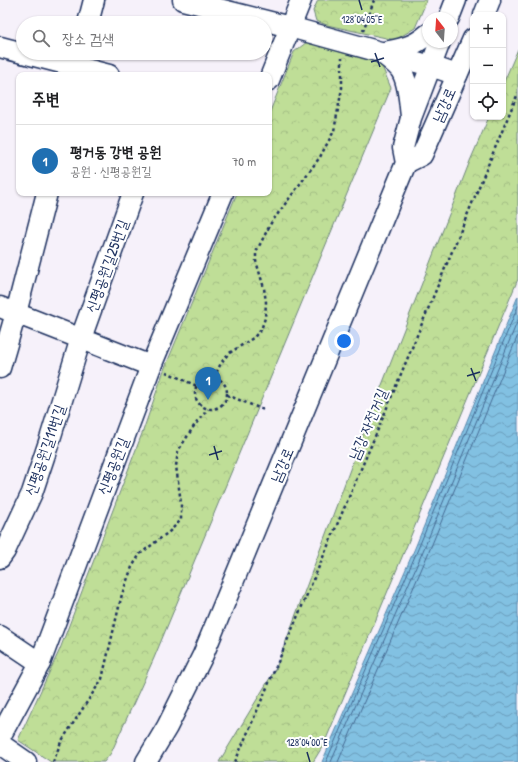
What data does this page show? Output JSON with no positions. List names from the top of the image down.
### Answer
{
  "streets": {
    "street": [
      "남강로",
      "신평공원길25번길",
      "신평공원길11번길",
      "신평공원길"
    ],
    "path": ["남강 자전거길"]
  },
  "crossings": [
    ["신평공원길25번길", "신평공원길11번길"]
  ],
  "north": "top",
  "page": {
    "map_buttons": ["+", "−"],
    "search": "장소 검색",
    "heading": "주변",
    "list": [
      {
        "mark": "1",
        "name": "평거동 강변 공원",
        "note": "공원 · 신평공원길",
        "value": "70 m"
      }
    ],
    "pins": "1"
  },
  "coordinates": ["128°04'05\"E", "128°04'00\"E"]
}
